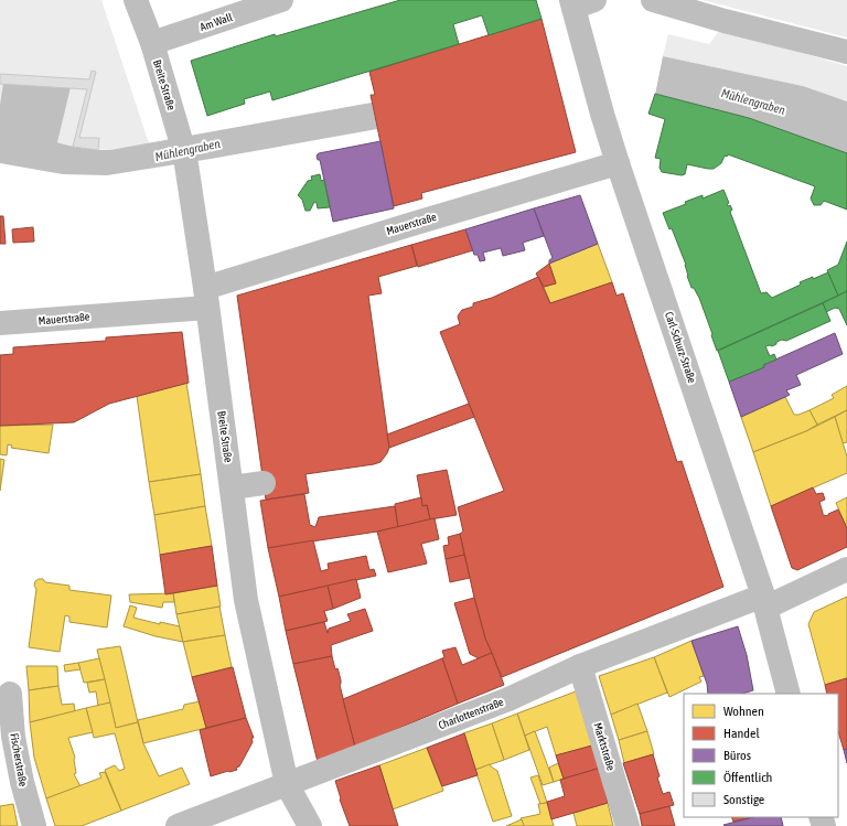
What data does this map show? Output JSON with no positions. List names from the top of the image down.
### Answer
{
  "streets": {
    "street": [
      "Am Wall",
      "Breite Straße",
      "Mauerstraße",
      "Carl-Schurz-Straße",
      "Charlottenstraße",
      "Marktstraße",
      "Fischerstraße"
    ]
  },
  "crossings": [
    ["Am Wall", "Breite Straße"],
    ["Breite Straße", "Mauerstraße"],
    ["Breite Straße", "Charlottenstraße"],
    ["Mauerstraße", "Carl-Schurz-Straße"],
    ["Carl-Schurz-Straße", "Charlottenstraße"],
    ["Charlottenstraße", "Marktstraße"]
  ],
  "water": ["Mühlengraben"],
  "legend": [
    "Wohnen",
    "Handel",
    "Büros",
    "Öffentlich",
    "Sonstige"
  ]
}
